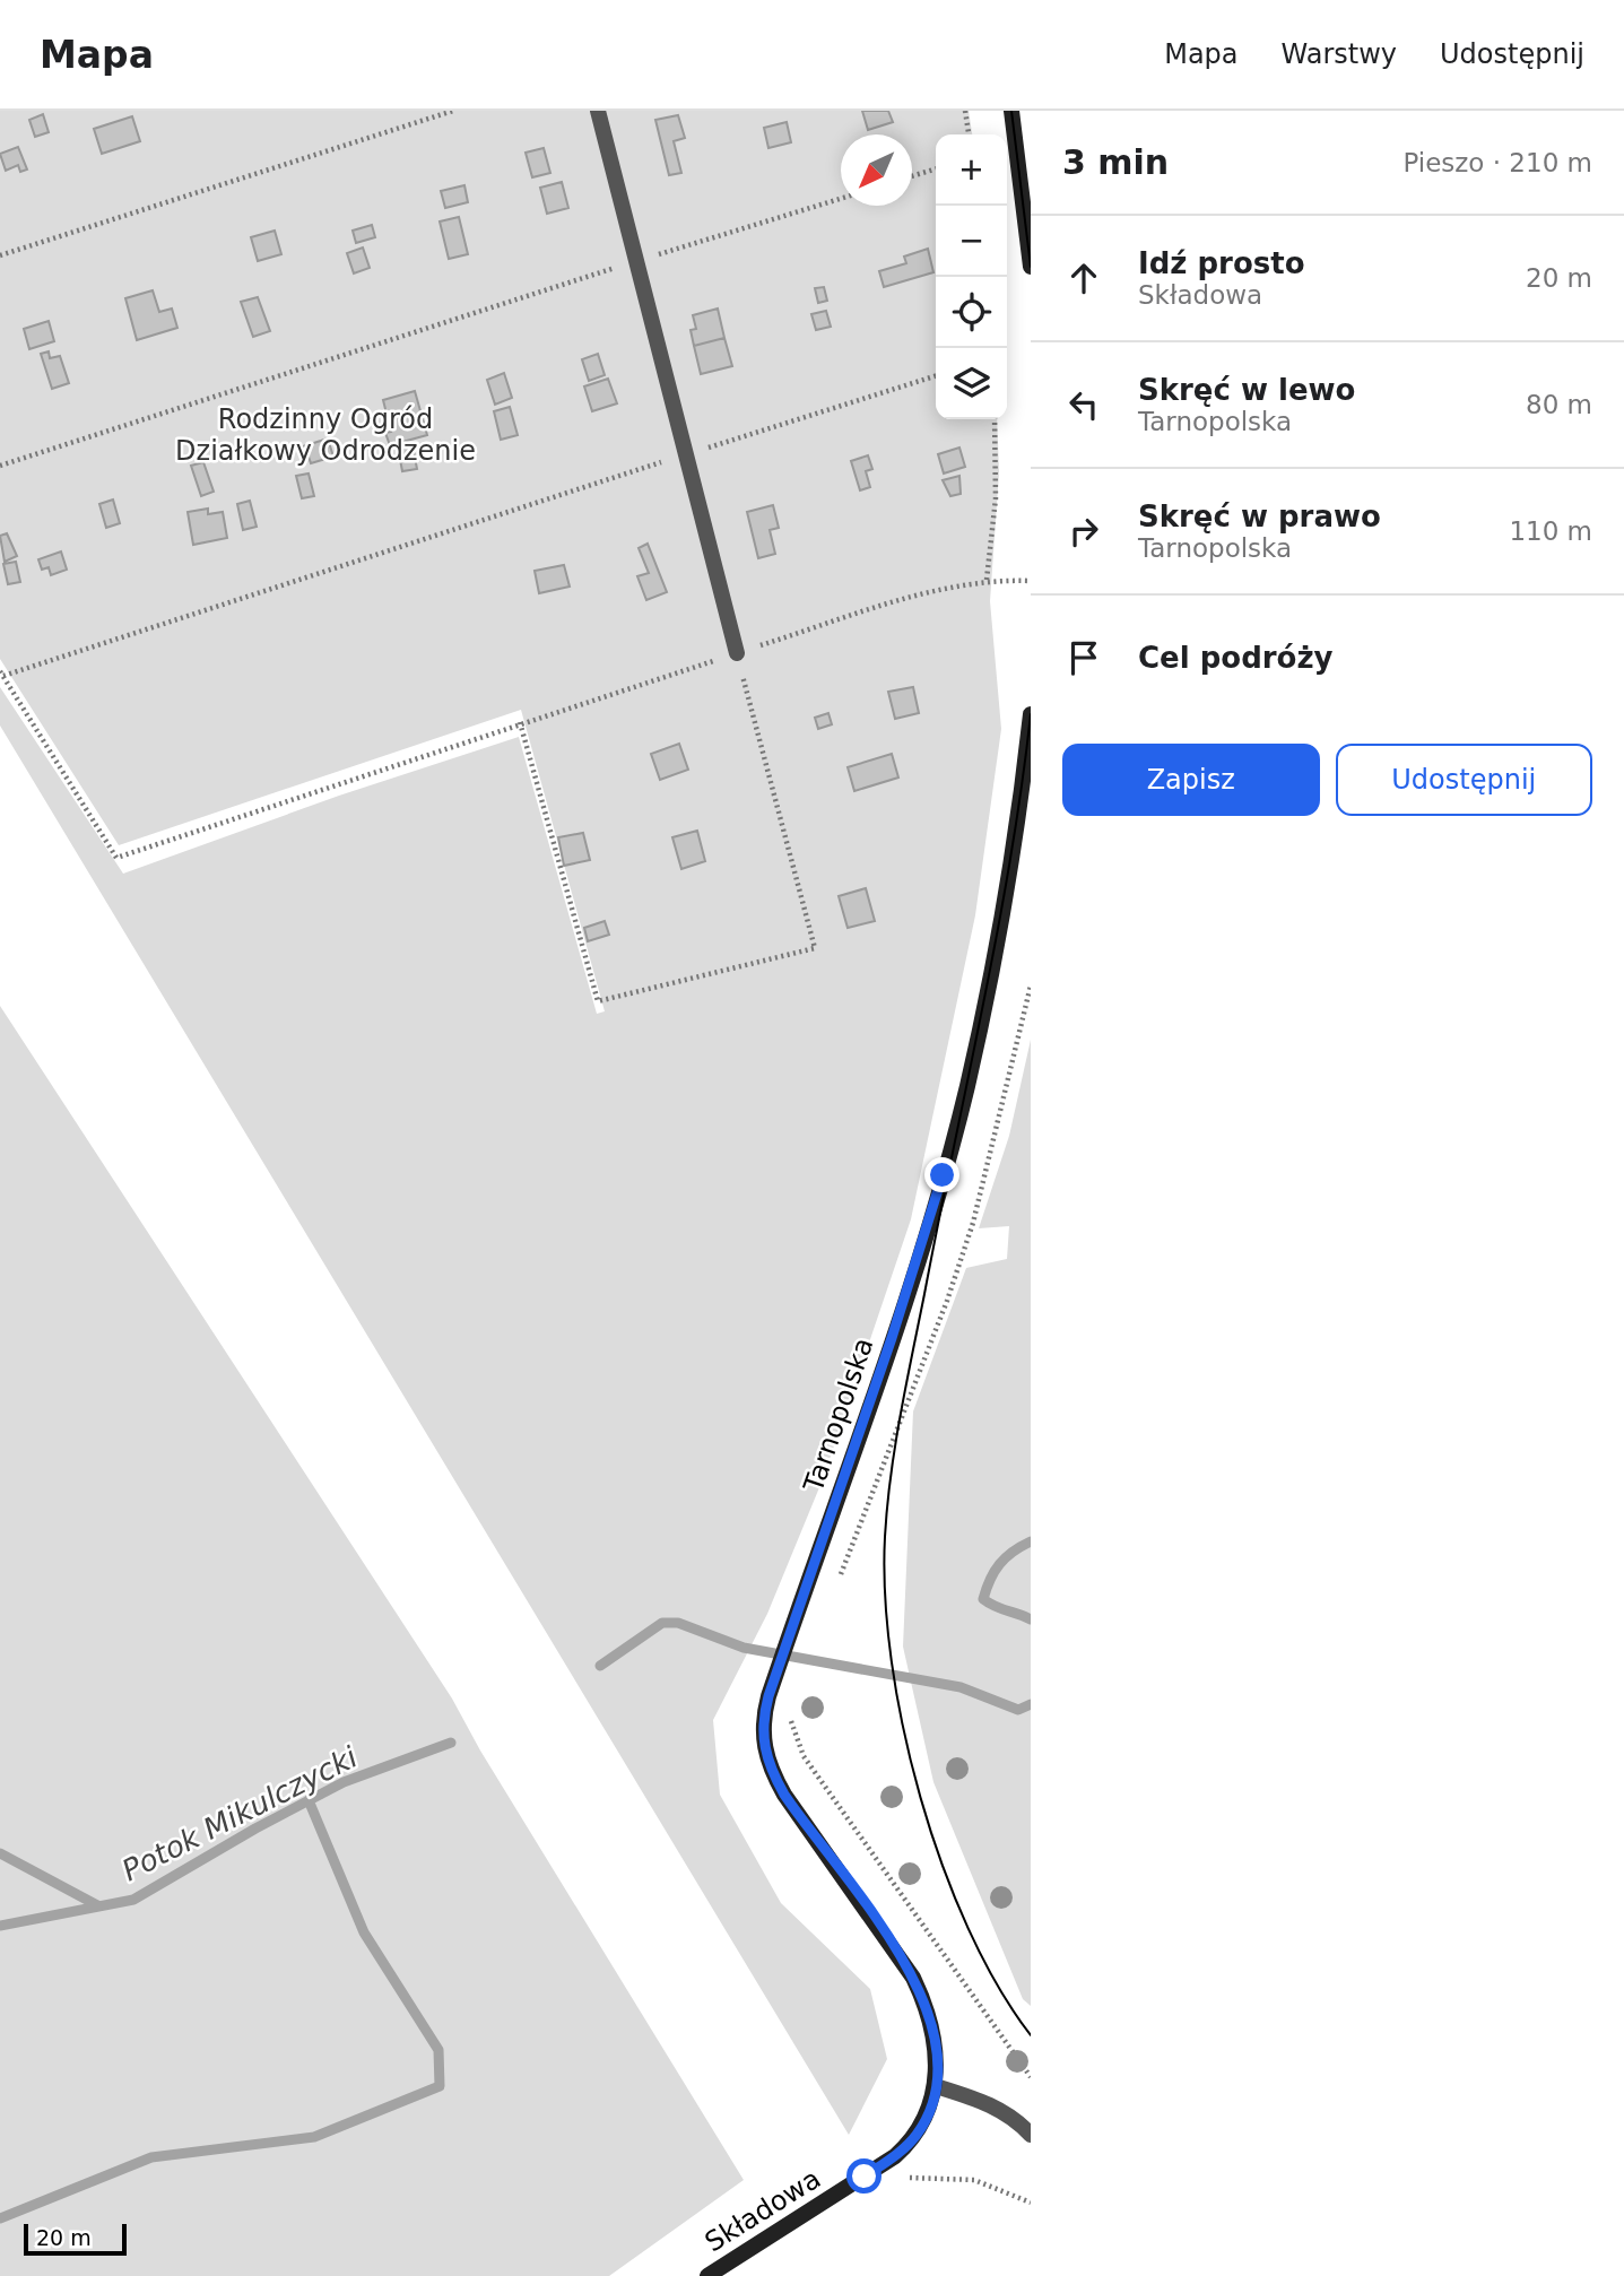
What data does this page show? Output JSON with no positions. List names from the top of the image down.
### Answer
{
  "streets": {
    "main road": ["Tarnopolska", "Składowa"]
  },
  "crossings": [
    ["Tarnopolska", "Składowa"]
  ],
  "water": ["Potok Mikulczycki"],
  "parks": ["Rodzinny Ogród Działkowy Odrodzenie"],
  "scale_bar": "20 m",
  "north": "bottom left",
  "page": {
    "header": "Mapa",
    "nav": ["Mapa", "Warstwy", "Udostępnij"],
    "heading": ["3 min", "Pieszo · 210 m"],
    "map_buttons": ["+", "−"],
    "list": [
      ["Idź prosto", "Składowa", "20 m"],
      ["Skręć w lewo", "Tarnopolska", "80 m"],
      ["Skręć w prawo", "Tarnopolska", "110 m"],
      "Cel podróży"
    ],
    "buttons": ["Zapisz", "Udostępnij"],
    "scale": "20 m"
  }
}
